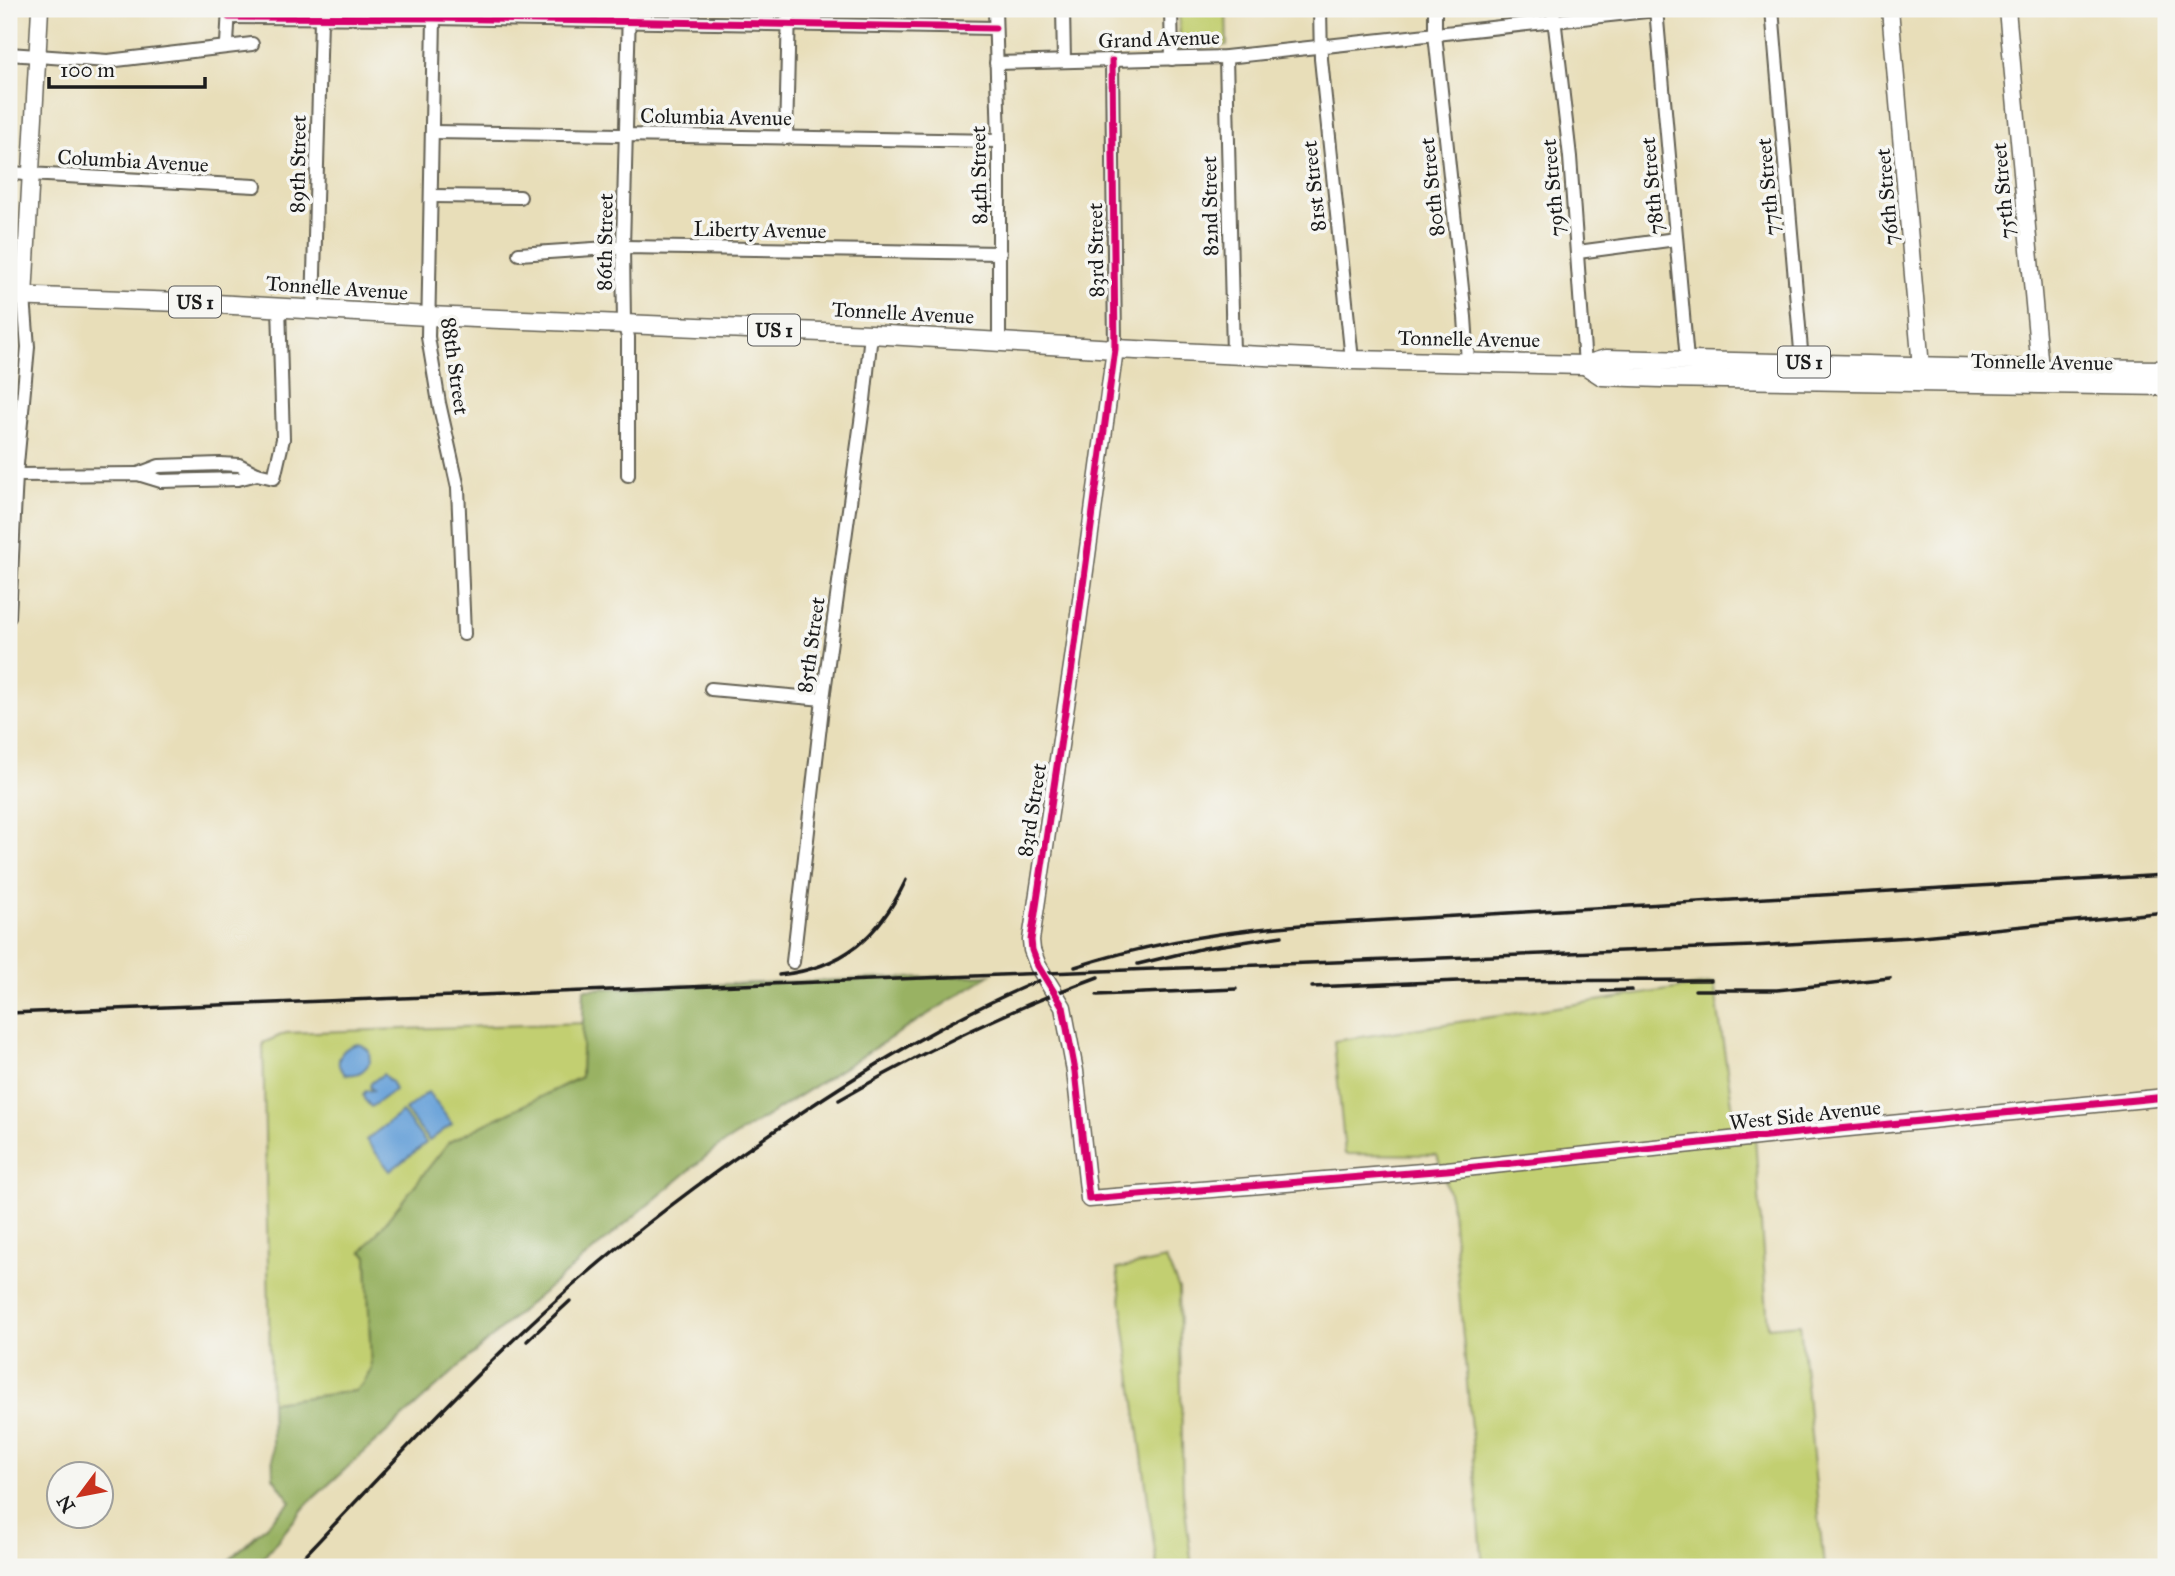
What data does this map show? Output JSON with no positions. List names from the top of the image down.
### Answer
{
  "streets": {
    "main road": ["Tonnelle Avenue", "US 1"],
    "street": [
      "Grand Avenue",
      "Columbia Avenue",
      "89th Street",
      "84th Street",
      "81st Street",
      "78th Street",
      "80th Street",
      "77th Street",
      "79th Street",
      "75th Street",
      "76th Street",
      "82nd Street",
      "Liberty Avenue",
      "86th Street",
      "83rd Street",
      "88th Street",
      "85th Street",
      "West Side Avenue"
    ]
  },
  "crossings": [
    ["Grand Avenue", "84th Street"],
    ["Grand Avenue", "81st Street"],
    ["Grand Avenue", "78th Street"],
    ["Grand Avenue", "80th Street"],
    ["Grand Avenue", "79th Street"],
    ["Grand Avenue", "82nd Street"],
    ["Grand Avenue", "83rd Street"],
    ["Columbia Avenue", "84th Street"],
    ["Columbia Avenue", "86th Street"],
    ["Columbia Avenue", "88th Street"],
    ["89th Street", "Tonnelle Avenue"],
    ["84th Street", "Liberty Avenue"],
    ["84th Street", "Tonnelle Avenue"],
    ["81st Street", "Tonnelle Avenue"],
    ["78th Street", "Tonnelle Avenue"],
    ["80th Street", "Tonnelle Avenue"],
    ["77th Street", "Tonnelle Avenue"],
    ["79th Street", "Tonnelle Avenue"],
    ["75th Street", "Tonnelle Avenue"],
    ["76th Street", "Tonnelle Avenue"],
    ["82nd Street", "Tonnelle Avenue"],
    ["Liberty Avenue", "86th Street"],
    ["86th Street", "Tonnelle Avenue"],
    ["83rd Street", "Tonnelle Avenue"],
    ["83rd Street", "West Side Avenue"],
    ["Tonnelle Avenue", "88th Street"],
    ["Tonnelle Avenue", "85th Street"]
  ],
  "scale_bar": "100 m",
  "north": "bottom left"
}
